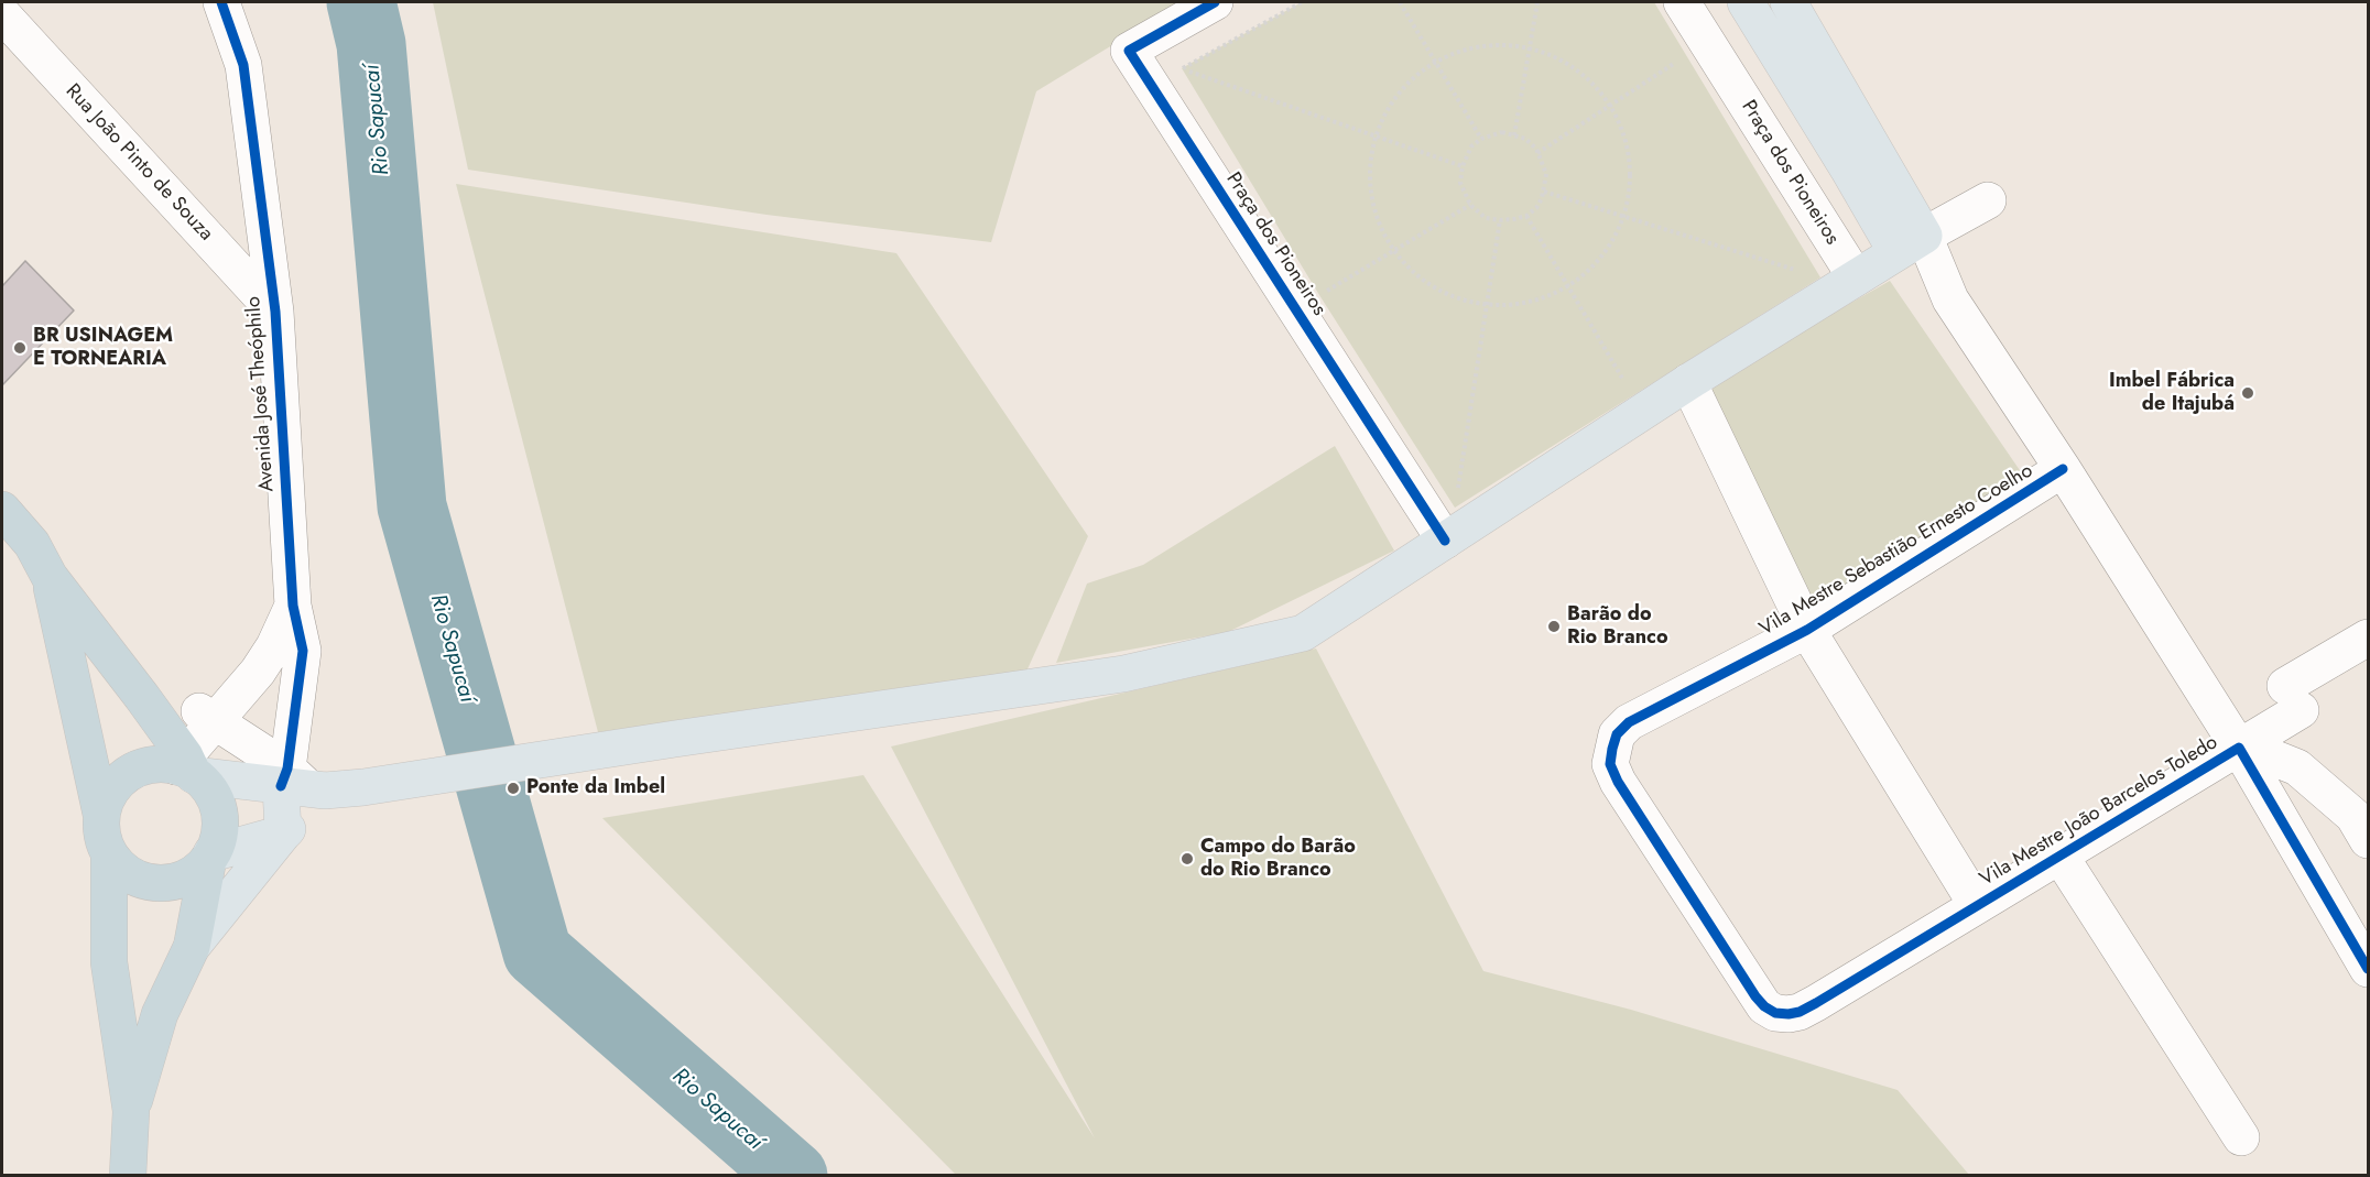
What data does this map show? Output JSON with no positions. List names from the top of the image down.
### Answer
{
  "streets": {
    "street": [
      "Rua João Pinto de Souza",
      "Praça dos Pioneiros",
      "Avenida José Theóphilo",
      "Vila Mestre Sebastião Ernesto Coelho",
      "Vila Mestre João Barcelos Toledo"
    ]
  },
  "crossings": [
    ["Rua João Pinto de Souza", "Avenida José Theóphilo"],
    ["Vila Mestre Sebastião Ernesto Coelho", "Vila Mestre João Barcelos Toledo"]
  ],
  "water": ["Rio Sapucaí"],
  "places": [
    "BR USINAGEM E TORNEARIA",
    "Imbel Fábrica de Itajubá",
    "Barão do Rio Branco",
    "Ponte da Imbel",
    "Campo do Barão do Rio Branco"
  ]
}
